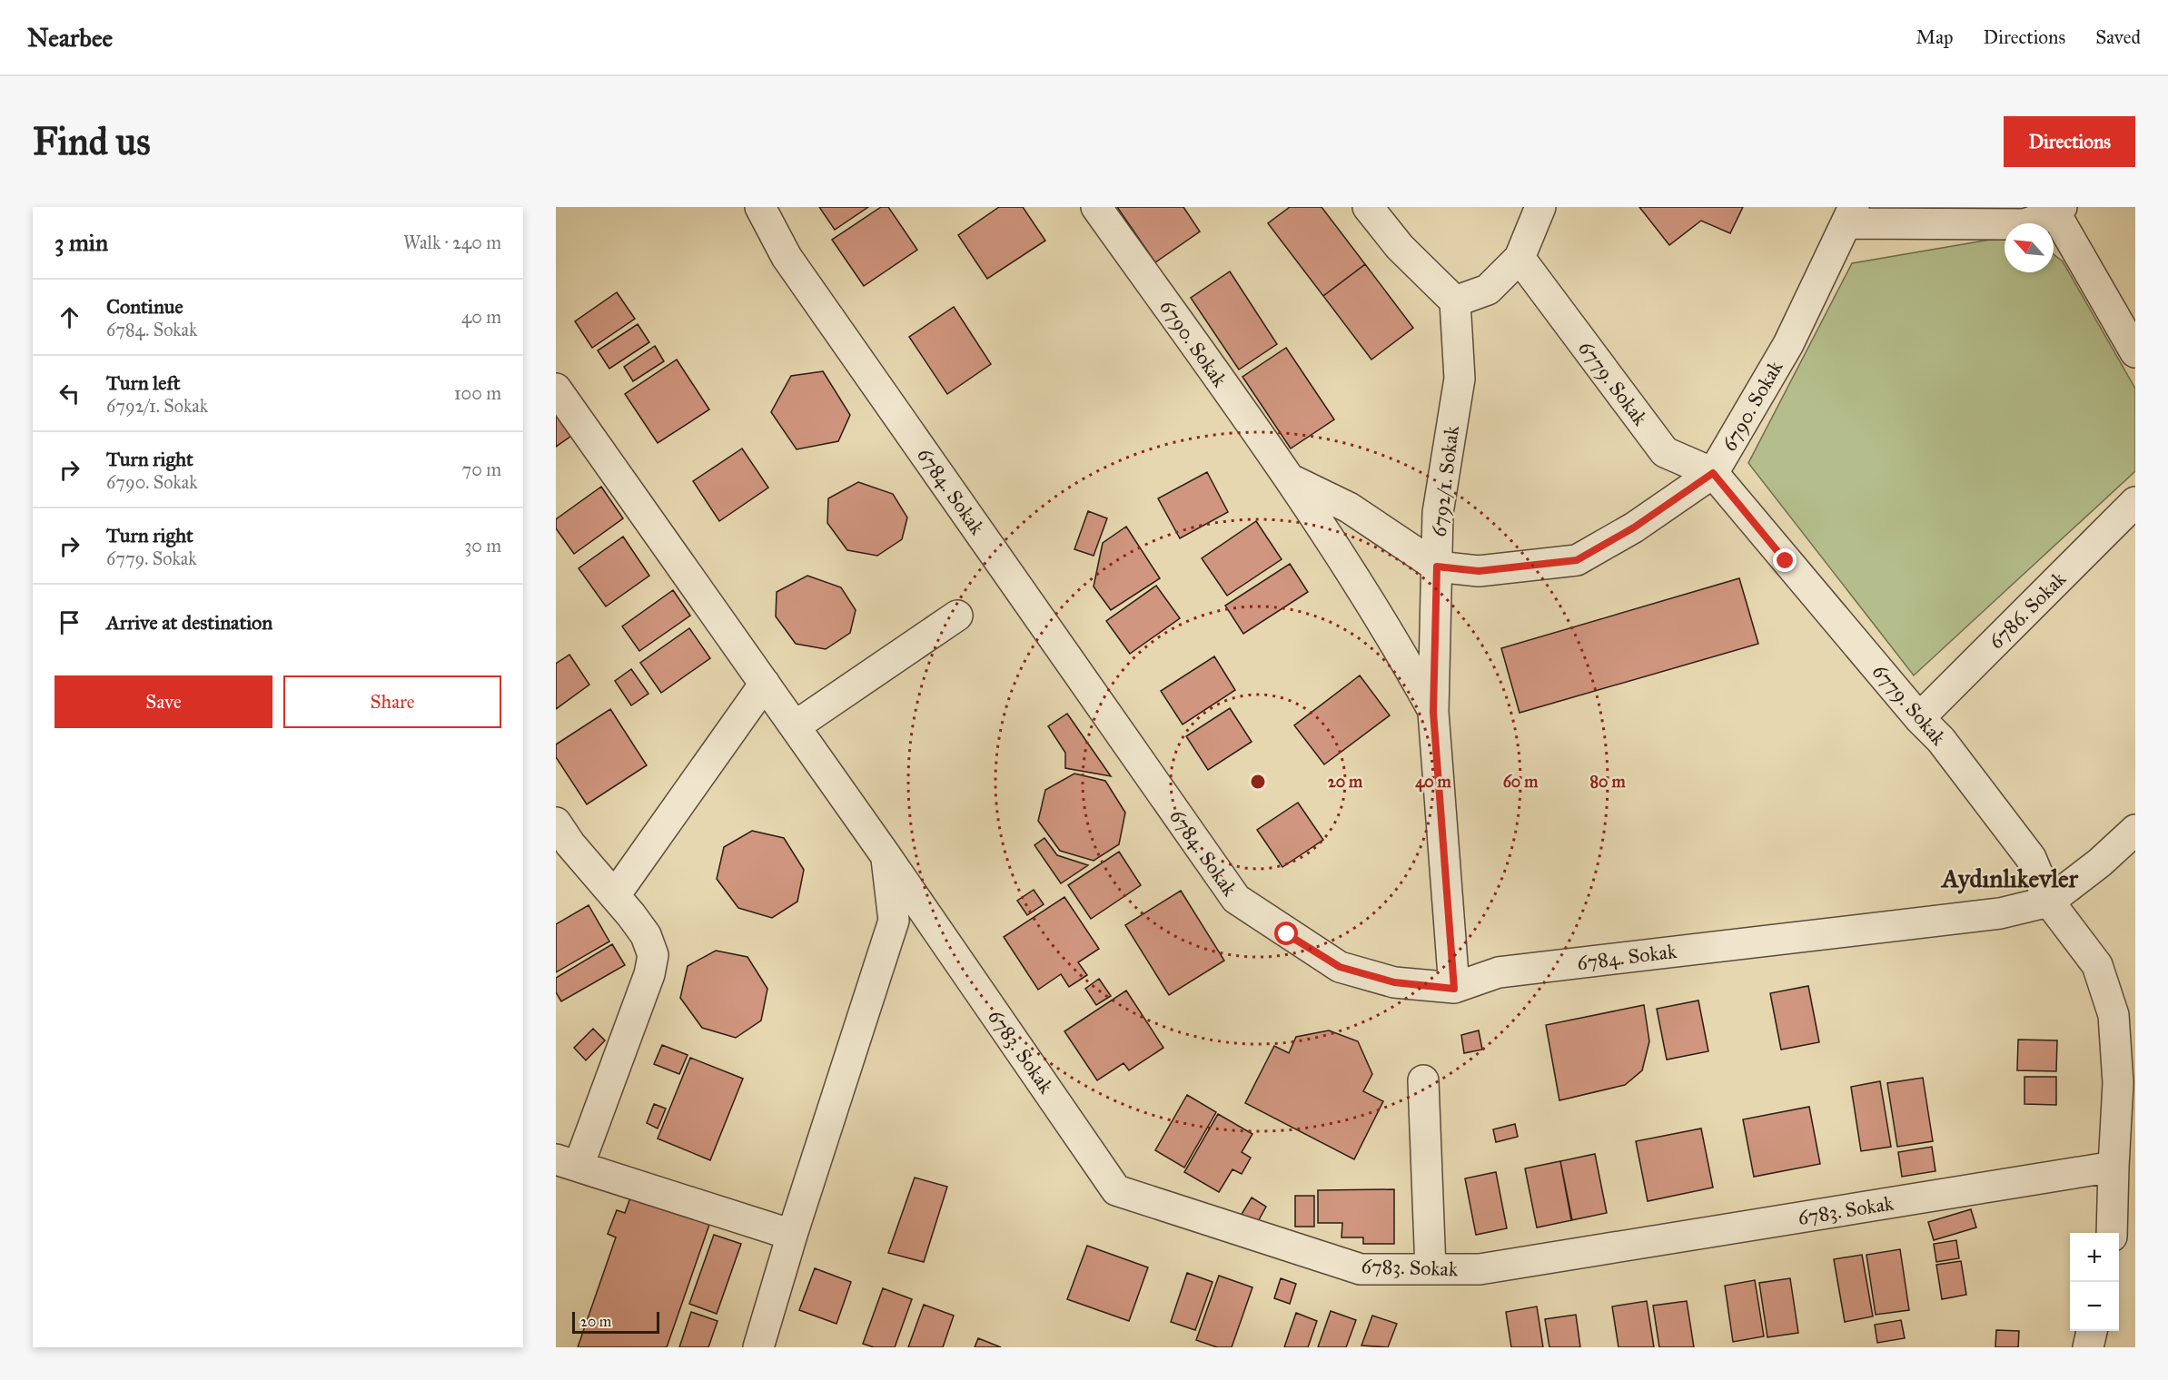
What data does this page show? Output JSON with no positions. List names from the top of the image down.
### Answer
{
  "streets": {
    "street": [
      "6790. Sokak",
      "6779. Sokak",
      "6792/1. Sokak",
      "6784. Sokak",
      "6786. Sokak",
      "6783. Sokak"
    ]
  },
  "crossings": [
    ["6790. Sokak", "6779. Sokak"],
    ["6790. Sokak", "6792/1. Sokak"],
    ["6779. Sokak", "6784. Sokak"],
    ["6779. Sokak", "6786. Sokak"],
    ["6779. Sokak", "6783. Sokak"],
    ["6792/1. Sokak", "6784. Sokak"]
  ],
  "districts": ["Aydınlıkevler"],
  "scale_bar": "20 m",
  "north": "top left",
  "page": {
    "header": "Nearbee",
    "nav": ["Map", "Directions", "Saved"],
    "buttons": [
      "Directions",
      ["Save", "Share"]
    ],
    "title": "Find us",
    "heading": ["3 min", "Walk · 240 m"],
    "list": [
      ["Continue", "6784. Sokak", "40 m"],
      ["Turn left", "6792/1. Sokak", "100 m"],
      ["Turn right", "6790. Sokak", "70 m"],
      ["Turn right", "6779. Sokak", "30 m"],
      "Arrive at destination"
    ],
    "map_buttons": ["+", "−"],
    "scale": "20 m"
  },
  "rings": [
    "20 m",
    "40 m",
    "60 m",
    "80 m"
  ]
}
